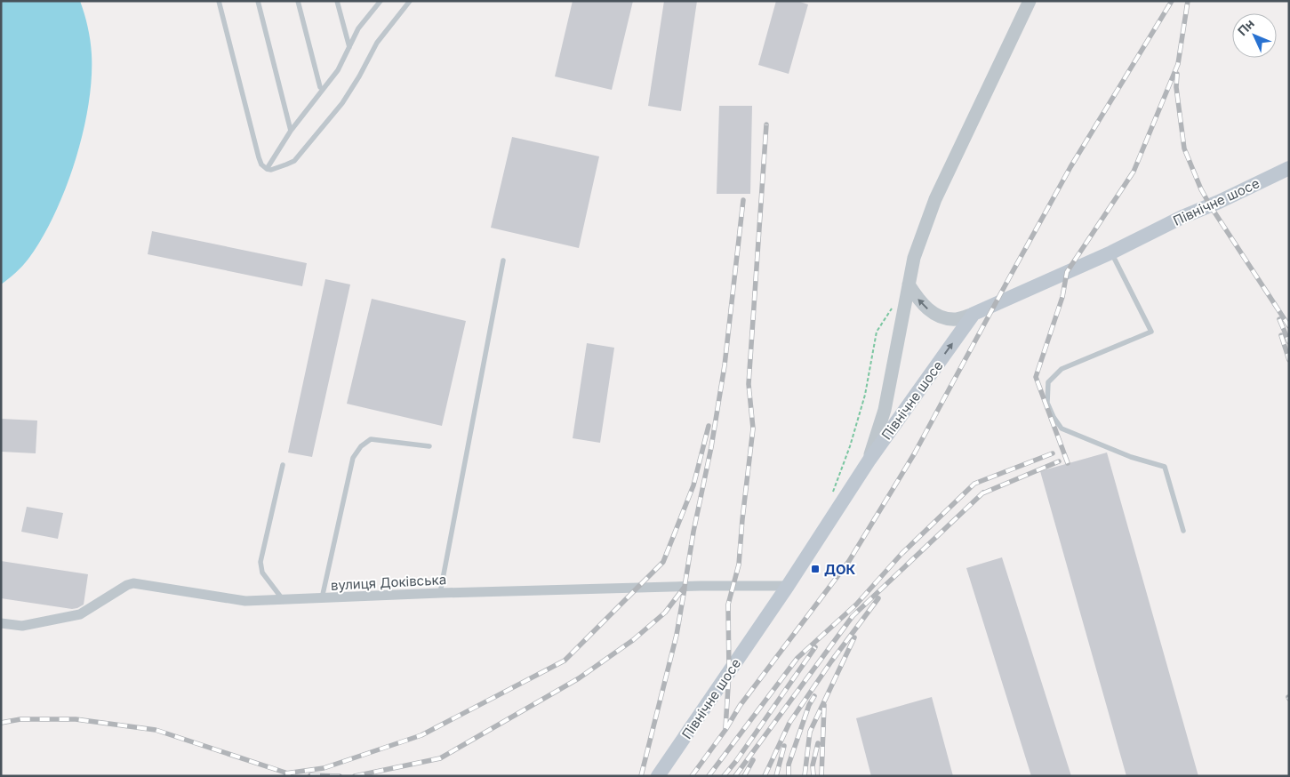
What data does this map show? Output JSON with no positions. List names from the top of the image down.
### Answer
{
  "streets": {
    "main road": ["Північне шосе"],
    "street": ["вулиця Доківська"]
  },
  "crossings": [
    ["Північне шосе", "вулиця Доківська"]
  ],
  "places": {
    "transit": ["ДОК"]
  },
  "north": "top left"
}
